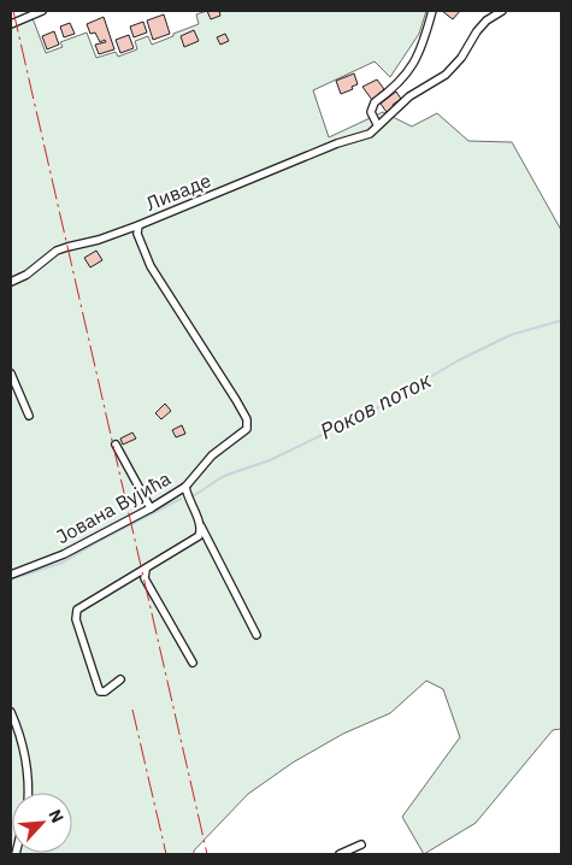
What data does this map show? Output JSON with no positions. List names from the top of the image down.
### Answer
{
  "streets": {
    "street": ["Ливаде", "Јована Вујића"]
  },
  "crossings": [
    ["Ливаде", "Јована Вујића"]
  ],
  "water": ["Роков поток"],
  "north": "top right"
}
